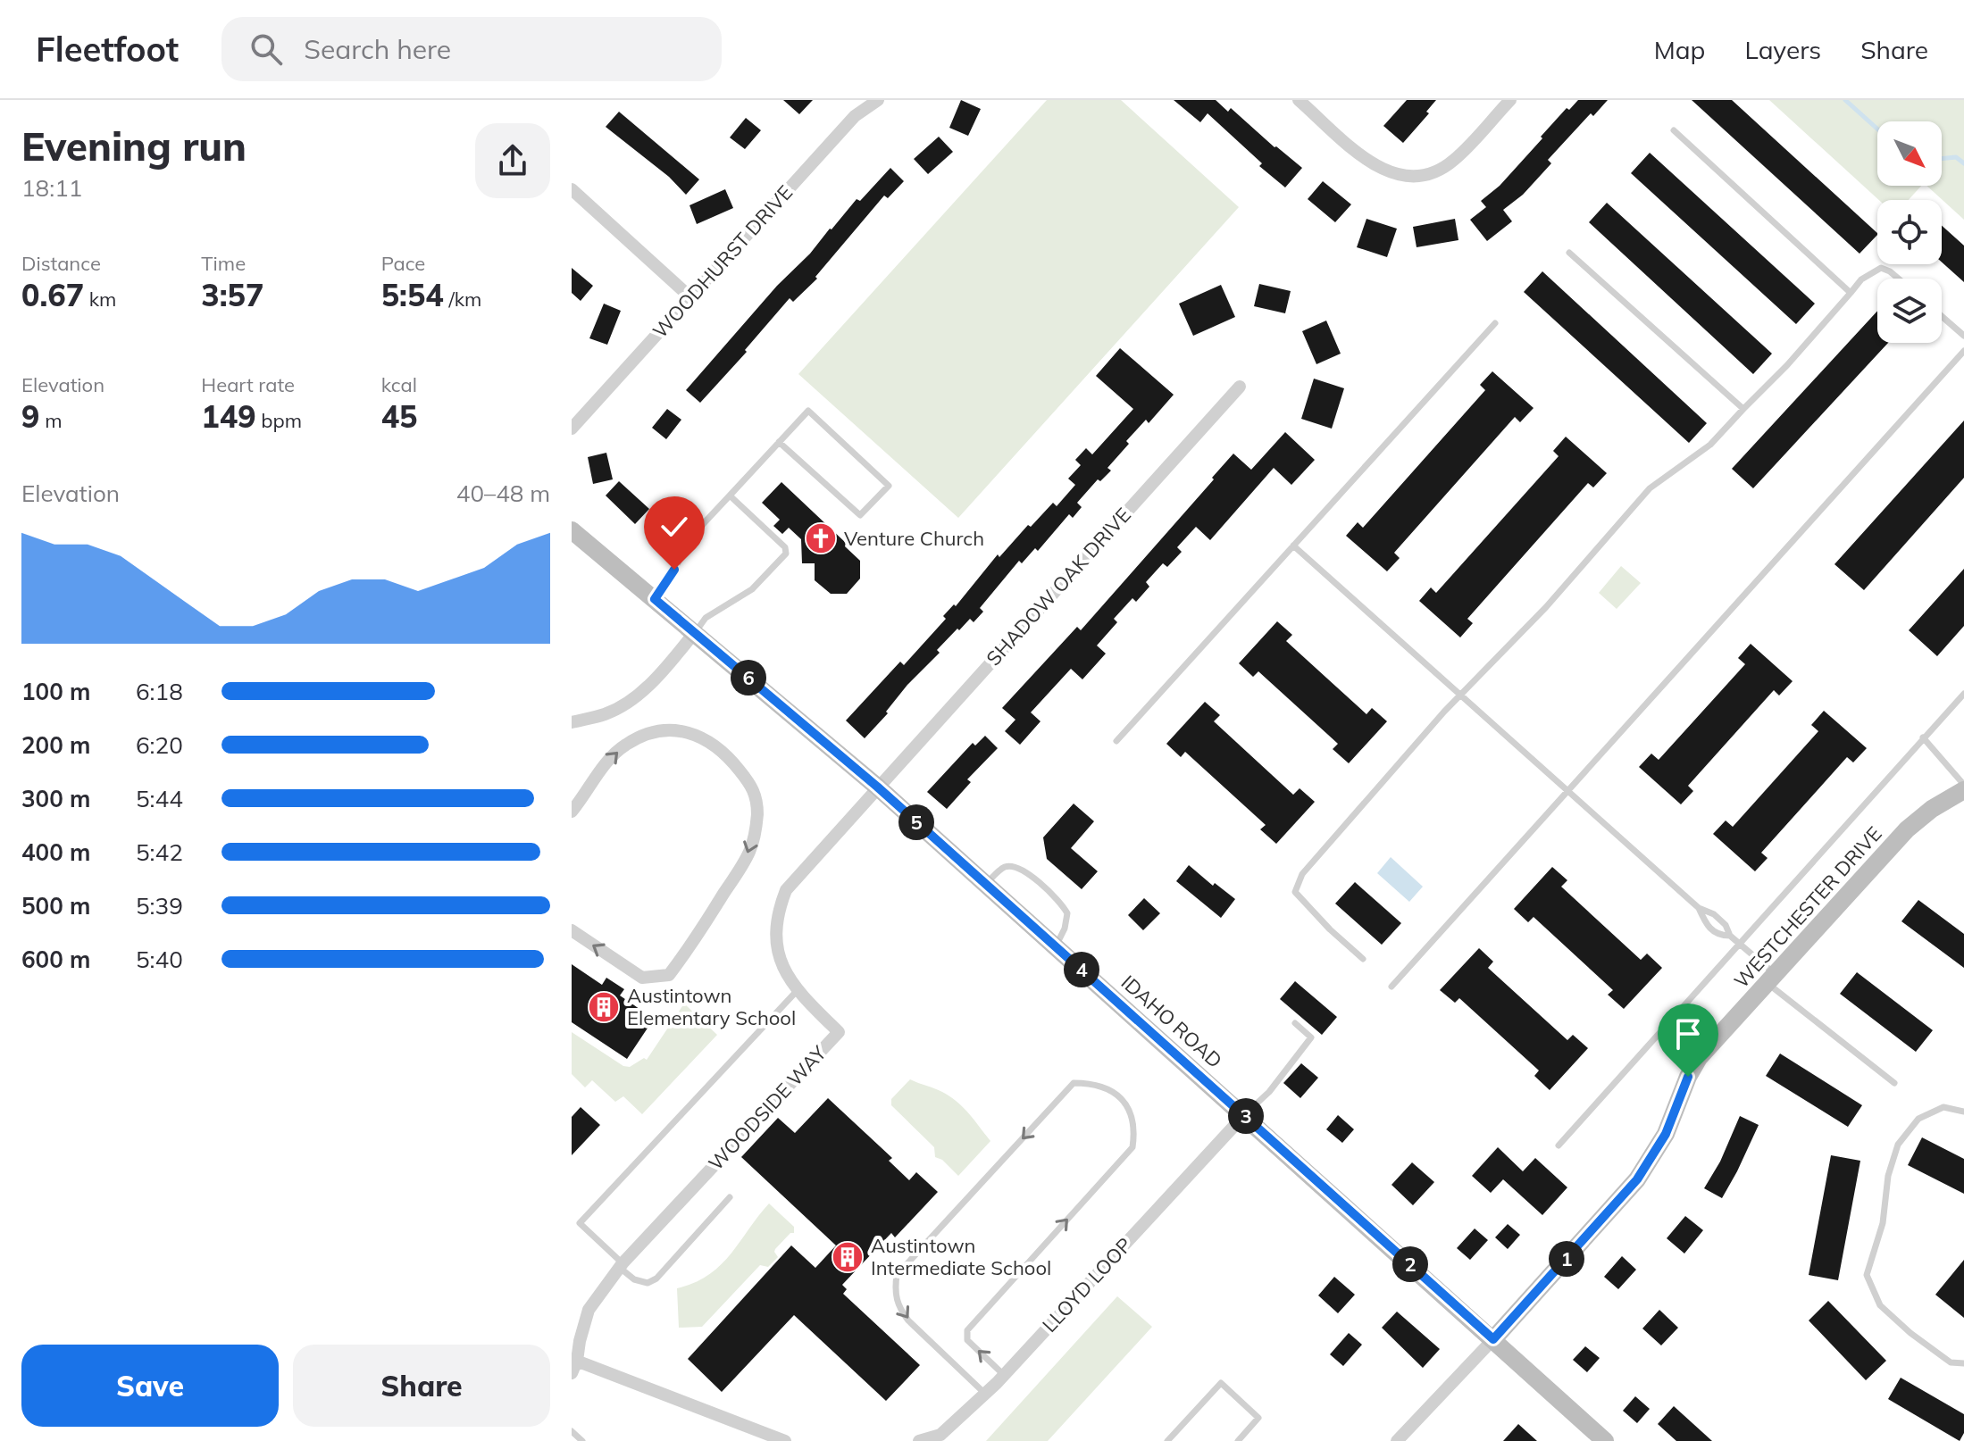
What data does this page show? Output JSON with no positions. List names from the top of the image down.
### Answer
{
  "streets": {
    "street": [
      "WOODHURST DRIVE",
      "SHADOW OAK DRIVE",
      "WESTCHESTER DRIVE",
      "IDAHO ROAD",
      "WOODSIDE WAY",
      "LLOYD LOOP"
    ]
  },
  "crossings": [
    ["SHADOW OAK DRIVE", "IDAHO ROAD"],
    ["SHADOW OAK DRIVE", "WOODSIDE WAY"],
    ["WESTCHESTER DRIVE", "IDAHO ROAD"],
    ["IDAHO ROAD", "WOODSIDE WAY"],
    ["IDAHO ROAD", "LLOYD LOOP"]
  ],
  "places": {
    "church": ["Venture Church"],
    "building": ["Austintown Elementary School", "Austintown Intermediate School"]
  },
  "north": "bottom right",
  "page": {
    "header": "Fleetfoot",
    "search": "Search here",
    "nav": ["Map", "Layers", "Share"],
    "heading": ["Evening run", "18:11"],
    "stats": [
      ["Distance", "0.67 km"],
      ["Time", "3:57"],
      ["Pace", "5:54 /km"],
      ["Elevation", "9 m"],
      ["Heart rate", "149 bpm"],
      ["kcal", "45"]
    ],
    "chart": ["Elevation", "40–48 m"],
    "pins": [
      "6",
      "5",
      "4",
      "3",
      "1",
      "2"
    ],
    "list": [
      {
        "name": "100 m",
        "note": "6:18"
      },
      {
        "name": "200 m",
        "note": "6:20"
      },
      {
        "name": "300 m",
        "note": "5:44"
      },
      {
        "name": "400 m",
        "note": "5:42"
      },
      {
        "name": "500 m",
        "note": "5:39"
      },
      {
        "name": "600 m",
        "note": "5:40"
      }
    ],
    "buttons": ["Save", "Share"]
  }
}
